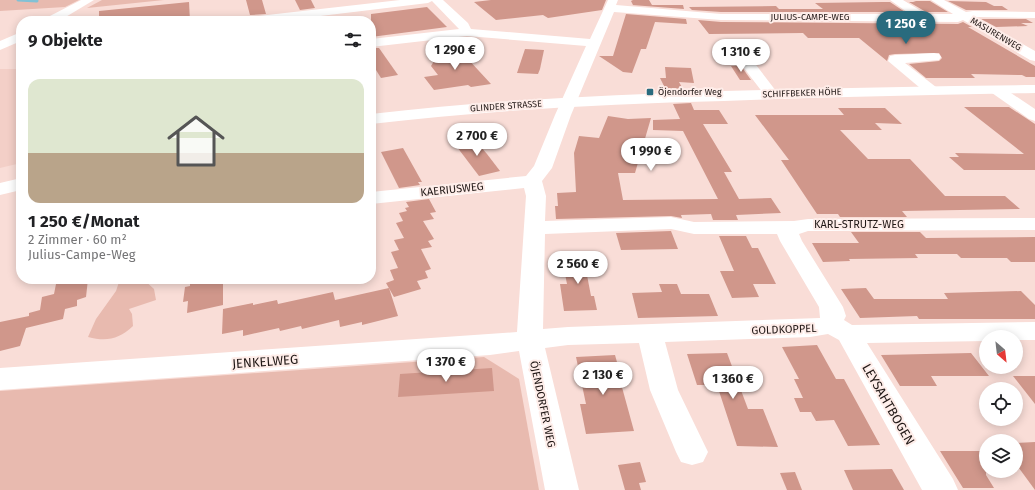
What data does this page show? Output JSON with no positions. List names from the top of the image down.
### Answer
{
  "streets": {
    "street": [
      "JULIUS-CAMPE-WEG",
      "MASURENWEG",
      "SCHIFFBEKER HÖHE",
      "GLINDER STRASSE",
      "KAERIUSWEG",
      "KARL-STRUTZ-WEG",
      "GOLDKOPPEL",
      "JENKELWEG",
      "ÖJENDORFER WEG",
      "LEYSAHTBOGEN"
    ]
  },
  "crossings": [
    ["JULIUS-CAMPE-WEG", "MASURENWEG"],
    ["SCHIFFBEKER HÖHE", "GLINDER STRASSE"],
    ["KAERIUSWEG", "ÖJENDORFER WEG"],
    ["KARL-STRUTZ-WEG", "ÖJENDORFER WEG"],
    ["GOLDKOPPEL", "JENKELWEG"],
    ["GOLDKOPPEL", "ÖJENDORFER WEG"],
    ["GOLDKOPPEL", "LEYSAHTBOGEN"],
    ["JENKELWEG", "ÖJENDORFER WEG"]
  ],
  "places": {
    "transit": ["Öjendorfer Weg"]
  },
  "north": "bottom right",
  "page": {
    "price": [
      "1 250 €",
      "1 290 €",
      "1 310 €",
      "2 700 €",
      "1 990 €",
      "2 560 €",
      "1 370 €",
      "2 130 €",
      "1 360 €"
    ],
    "heading": "9 Objekte",
    "list": [
      {
        "name": "1 250 €/Monat",
        "note": "2 Zimmer · 60 m² · Julius-Campe-Weg"
      }
    ]
  }
}
